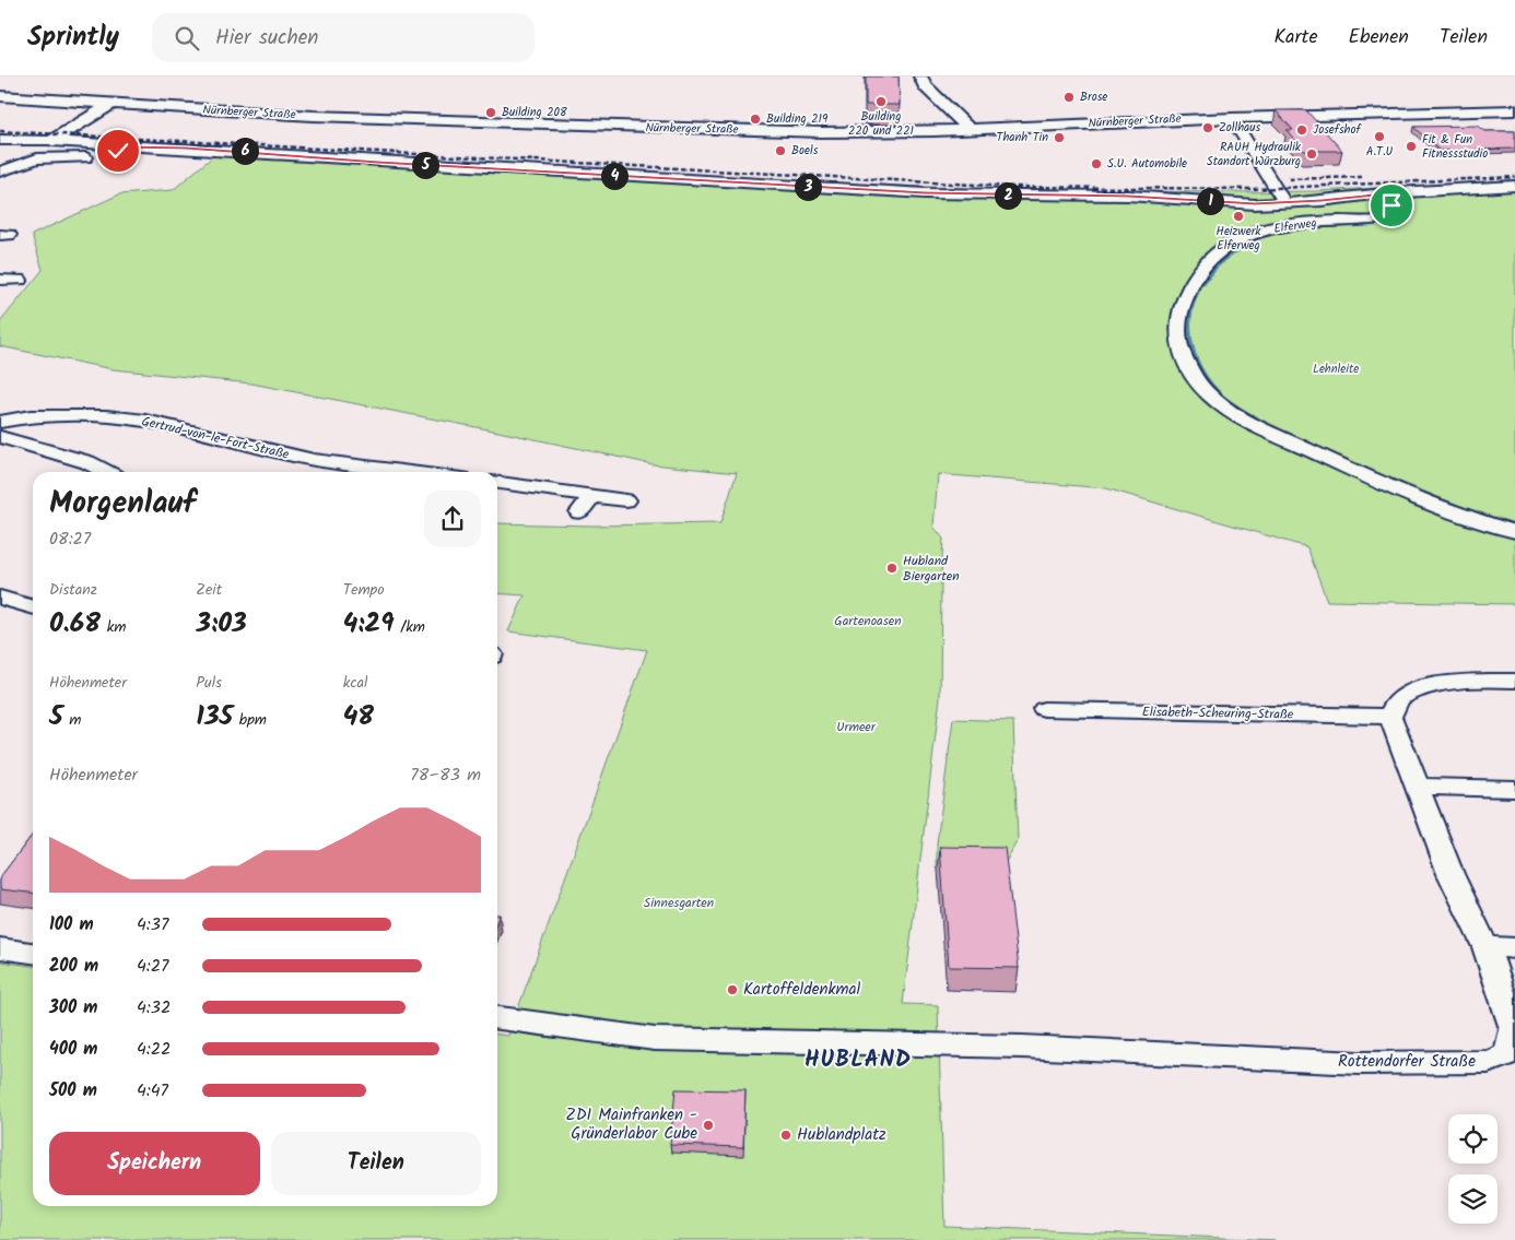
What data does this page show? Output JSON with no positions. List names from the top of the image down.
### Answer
{
  "streets": {
    "street": [
      "Nürnberger Straße",
      "Elferweg",
      "Gertrud-von-le-Fort-Straße",
      "Elisabeth-Scheuring-Straße",
      "Rottendorfer Straße"
    ]
  },
  "crossings": [
    ["Nürnberger Straße", "Elferweg"],
    ["Elisabeth-Scheuring-Straße", "Rottendorfer Straße"]
  ],
  "districts": ["HUBLAND"],
  "parks": [
    "Lehnleite",
    "Gartenoasen",
    "Urmeer",
    "Sinnesgarten"
  ],
  "places": [
    "Brose",
    "Building 220 und 221",
    "Building 208",
    "Building 219",
    "Zollhaus",
    "Josefshof",
    "A.T.U",
    "Thanh Tin",
    "Fit & Fun Fitnessstudio",
    "Boels",
    "RAUH Hydraulik Standort Würzburg",
    "S.U. Automobile",
    "Heizwerk Elferweg",
    "Hubland Biergarten",
    "Kartoffeldenkmal",
    "ZDI Mainfranken - Gründerlabor Cube",
    "Hublandplatz"
  ],
  "page": {
    "header": "Sprintly",
    "search": "Hier suchen",
    "nav": ["Karte", "Ebenen", "Teilen"],
    "pins": [
      "6",
      "5",
      "4",
      "3",
      "2",
      "1"
    ],
    "heading": ["Morgenlauf", "08:27"],
    "stats": [
      ["Distanz", "0.68 km"],
      ["Zeit", "3:03"],
      ["Tempo", "4:29 /km"],
      ["Höhenmeter", "5 m"],
      ["Puls", "135 bpm"],
      ["kcal", "48"]
    ],
    "chart": ["Höhenmeter", "78–83 m"],
    "list": [
      {
        "name": "100 m",
        "note": "4:37"
      },
      {
        "name": "200 m",
        "note": "4:27"
      },
      {
        "name": "300 m",
        "note": "4:32"
      },
      {
        "name": "400 m",
        "note": "4:22"
      },
      {
        "name": "500 m",
        "note": "4:47"
      }
    ],
    "buttons": ["Speichern", "Teilen"]
  }
}
